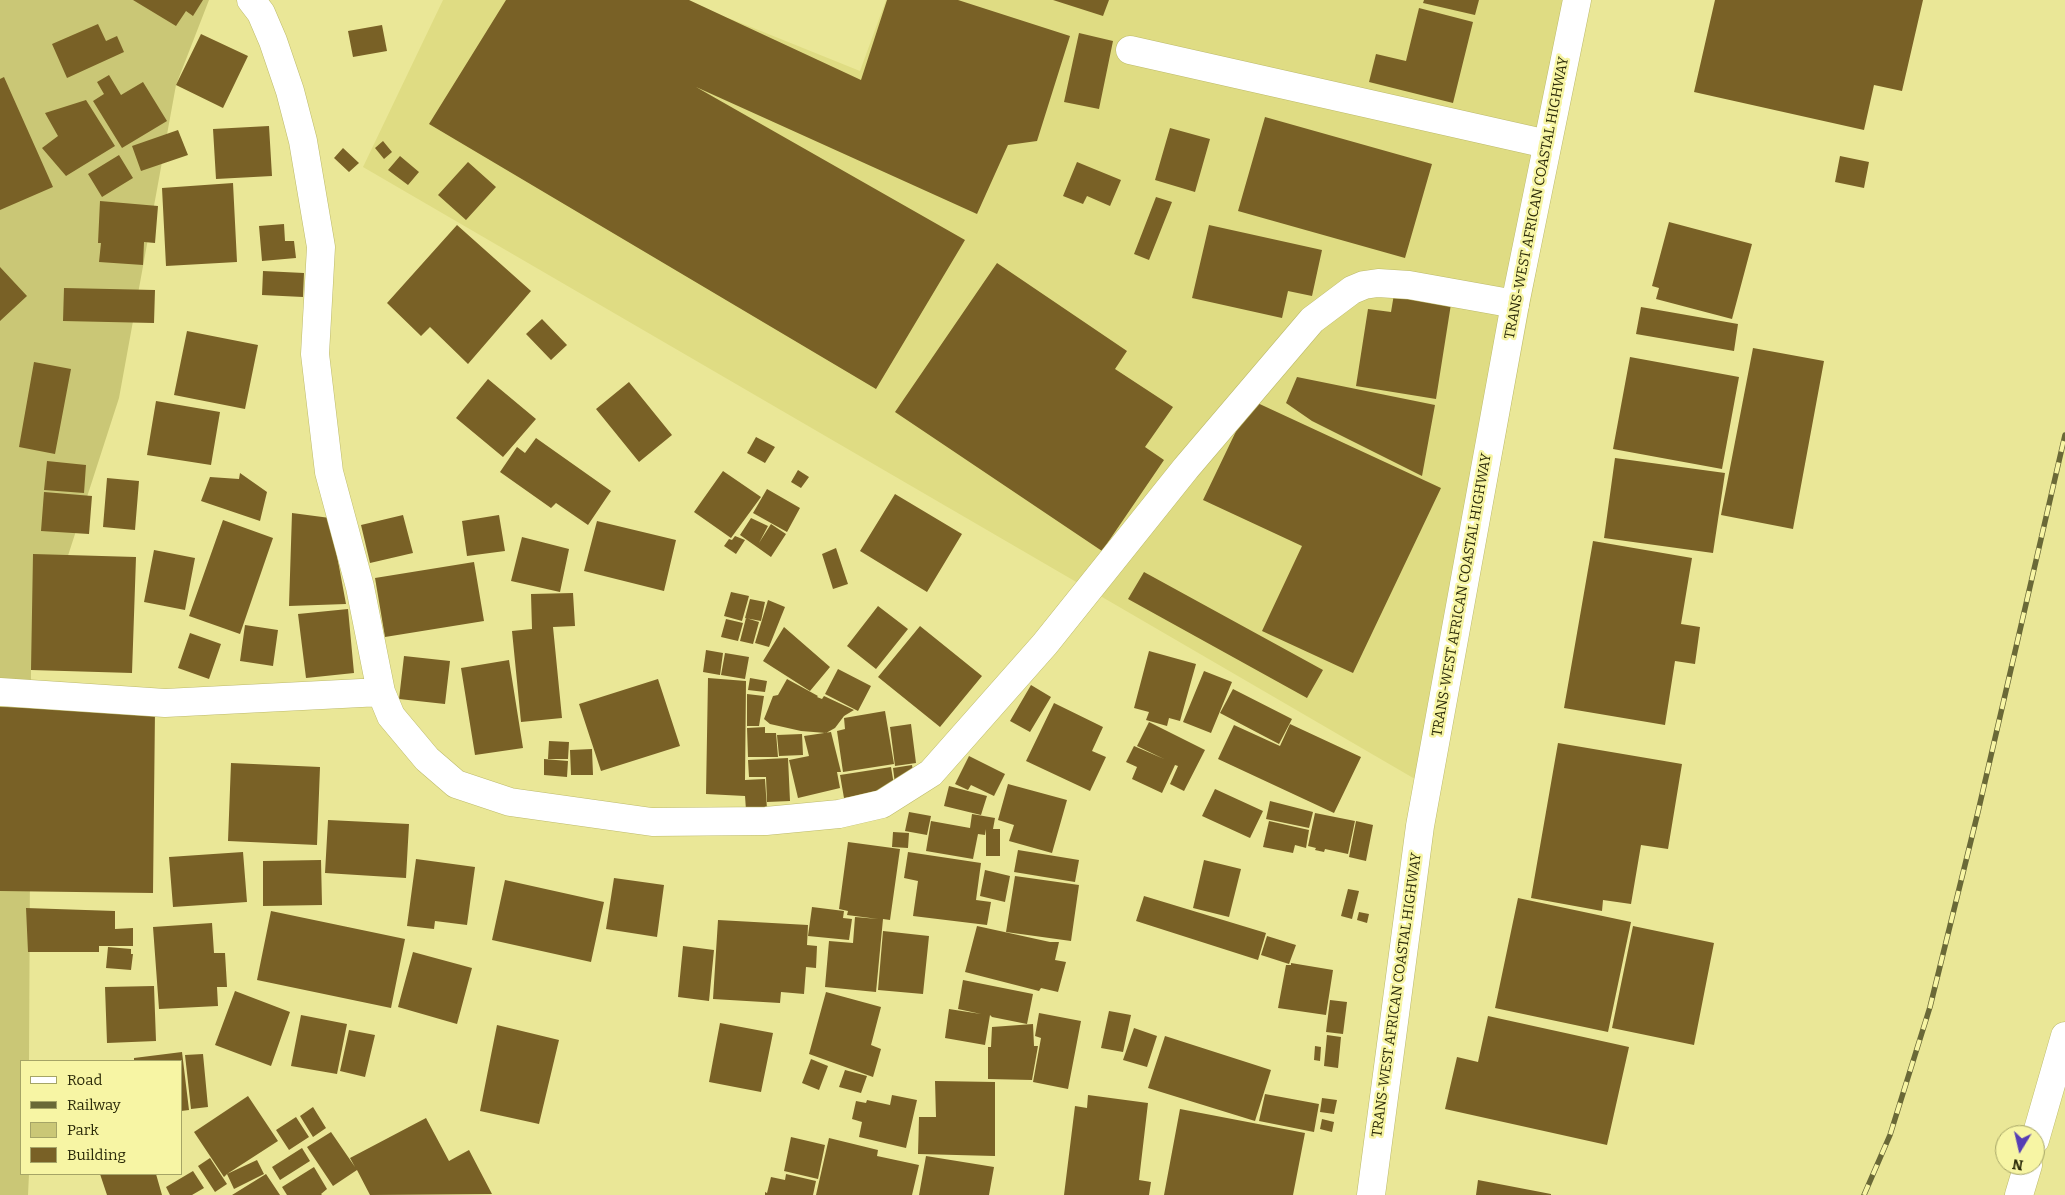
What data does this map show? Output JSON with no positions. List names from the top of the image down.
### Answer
{
  "streets": {
    "main road": ["TRANS-WEST AFRICAN COASTAL HIGHWAY"]
  },
  "legend": [
    "Road",
    "Railway",
    "Park",
    "Building"
  ],
  "north": "bottom"
}
